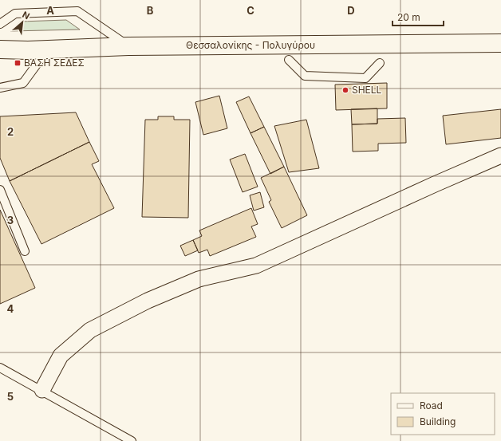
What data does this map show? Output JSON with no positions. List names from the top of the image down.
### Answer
{
  "streets": {
    "main road": ["Θεσσαλονίκης - Πολυγύρου"]
  },
  "places": {
    "transit": ["ΒΑΣΗ ΣΕΔΕΣ"],
    "other": ["SHELL"]
  },
  "legend": ["Road", "Building"],
  "scale_bar": "20 m",
  "north": "top right",
  "grid": {
    "columns": [
      "A",
      "B",
      "C",
      "D"
    ],
    "rows": [
      "2",
      "3",
      "4",
      "5"
    ]
  }
}
